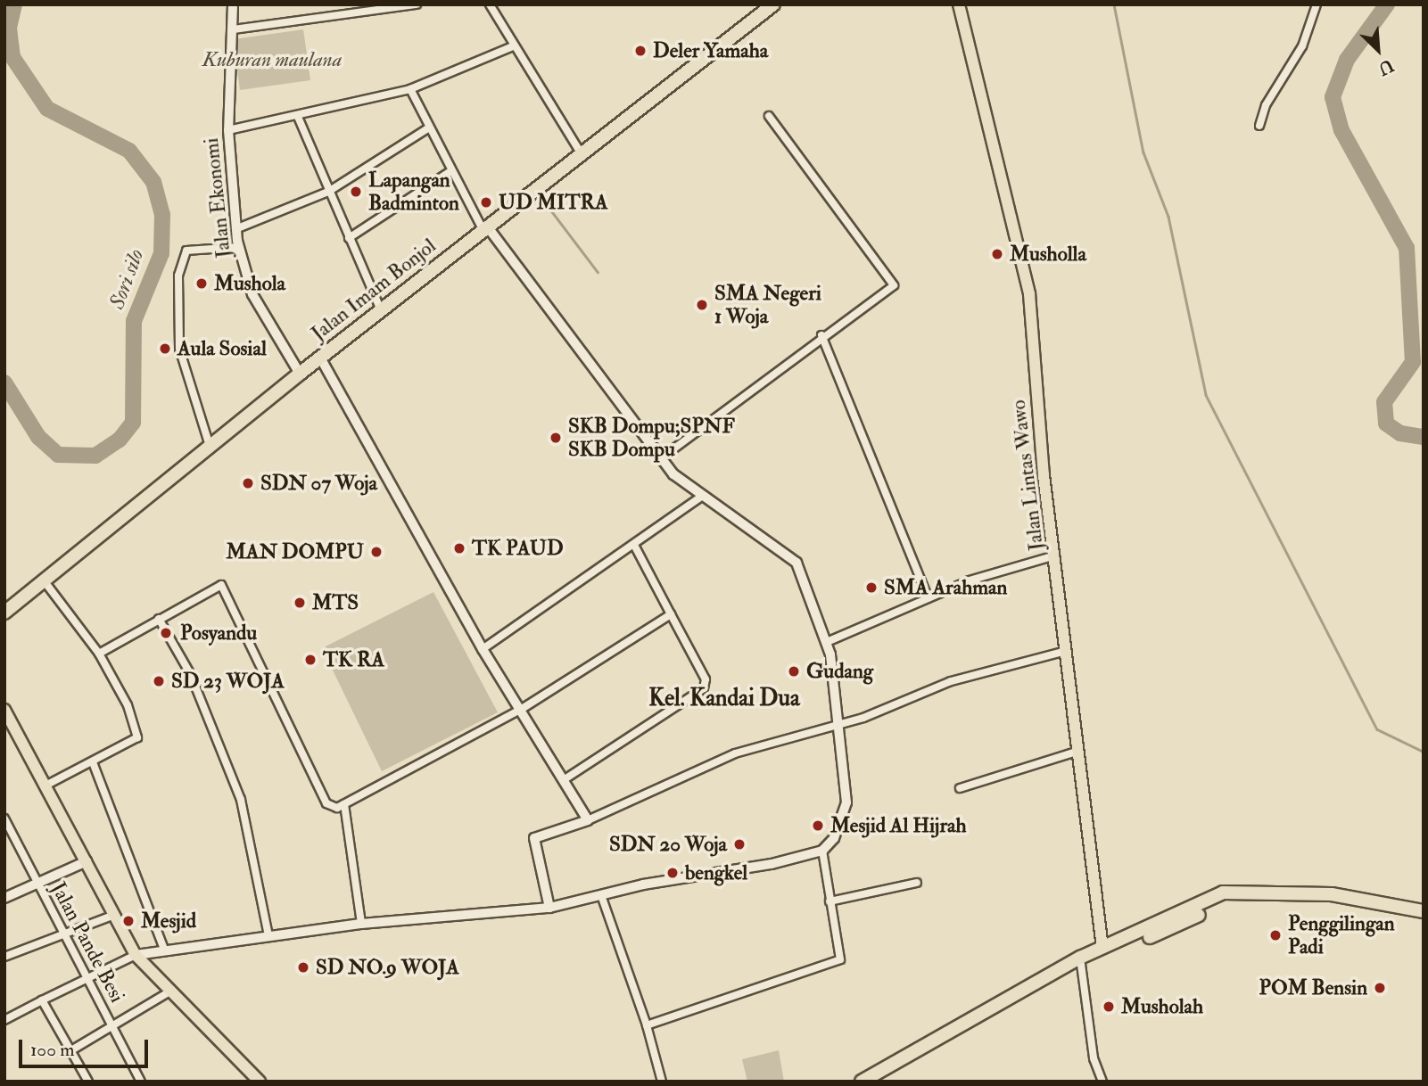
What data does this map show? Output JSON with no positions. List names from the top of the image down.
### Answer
{
  "streets": {
    "highway": ["Jalan Imam Bonjol"],
    "main road": ["Jalan Lintas Wawo"],
    "street": ["Jalan Ekonomi", "Jalan Pande Besi"]
  },
  "crossings": [
    ["Jalan Ekonomi", "Jalan Imam Bonjol"]
  ],
  "districts": ["Kel. Kandai Dua"],
  "water": ["Sori silo"],
  "parks": ["Kuburan maulana"],
  "places": [
    "Deler Yamaha",
    "Lapangan Badminton",
    "UD MITRA",
    "Musholla",
    "Mushola",
    "SMA Negeri 1 Woja",
    "Aula Sosial",
    "SKB Dompu;SPNF SKB Dompu",
    "SDN 07 Woja",
    "TK PAUD",
    "MAN DOMPU",
    "SMA Arahman",
    "MTS",
    "Posyandu",
    "TK RA",
    "Gudang",
    "SD 23 WOJA",
    "Mesjid Al Hijrah",
    "SDN 20 Woja",
    "bengkel",
    "Mesjid",
    "Penggilingan Padi",
    "SD NO.9 WOJA",
    "POM Bensin",
    "Musholah"
  ],
  "scale_bar": "100 m",
  "north": "bottom right"
}
